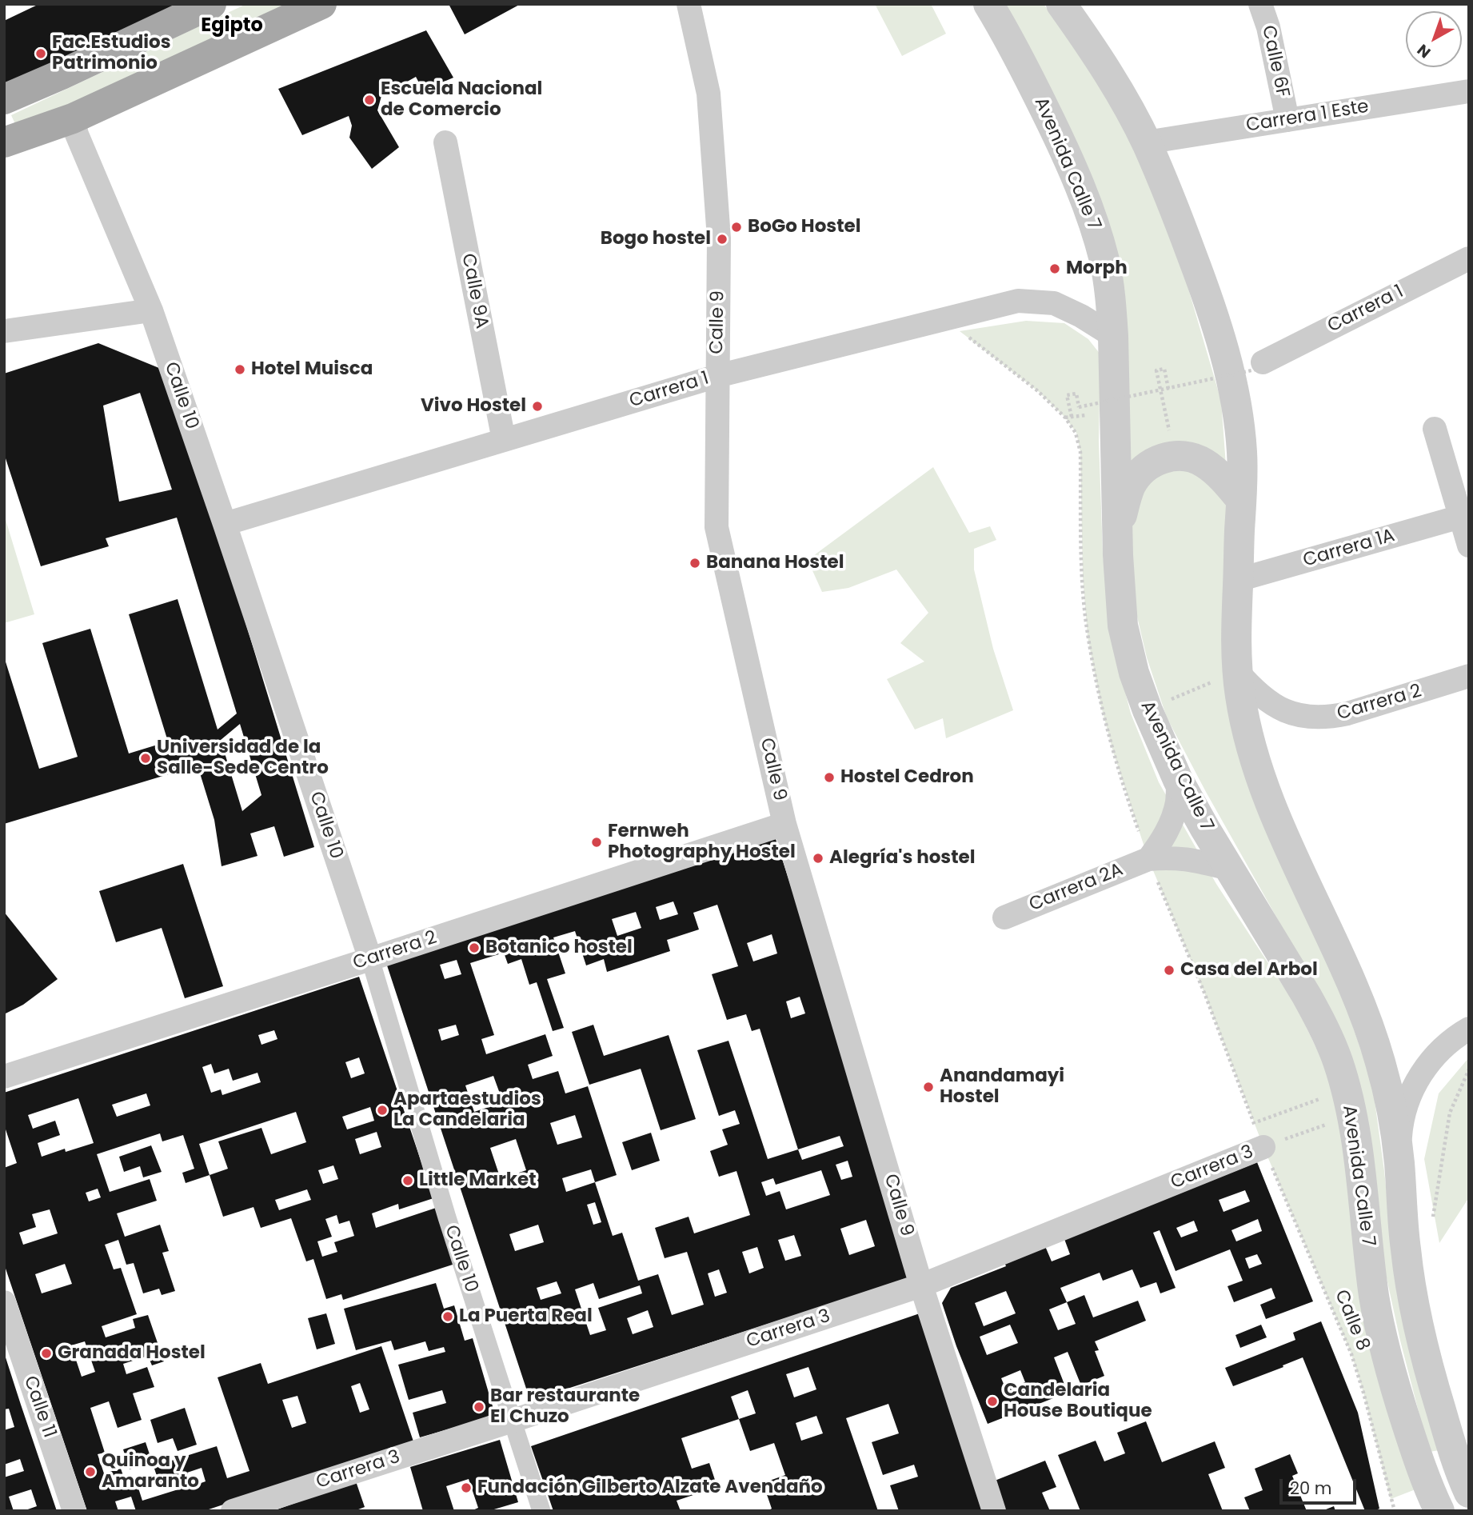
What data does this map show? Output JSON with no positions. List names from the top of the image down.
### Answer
{
  "streets": {
    "street": [
      "Calle 6F",
      "Carrera 1 Este",
      "Avenida Calle 7",
      "Calle 9A",
      "Carrera 1",
      "Calle 9",
      "Calle 10",
      "Carrera 1A",
      "Carrera 2",
      "Carrera 2A",
      "Carrera 3",
      "Calle 11"
    ],
    "path": ["Calle 8"]
  },
  "crossings": [
    ["Calle 6F", "Carrera 1 Este"],
    ["Carrera 1 Este", "Avenida Calle 7"],
    ["Avenida Calle 7", "Carrera 1"],
    ["Avenida Calle 7", "Carrera 1A"],
    ["Avenida Calle 7", "Carrera 2"],
    ["Avenida Calle 7", "Carrera 2A"],
    ["Calle 9A", "Carrera 1"],
    ["Carrera 1", "Calle 9"],
    ["Carrera 1", "Calle 10"],
    ["Calle 9", "Carrera 2"],
    ["Calle 9", "Carrera 3"],
    ["Calle 10", "Carrera 2"],
    ["Calle 10", "Carrera 3"],
    ["Carrera 3", "Calle 8"]
  ],
  "districts": ["Egipto"],
  "places": [
    "Fac.Estudios Patrimonio",
    "Escuela Nacional de Comercio",
    "BoGo Hostel",
    "Bogo hostel",
    "Morph",
    "Hotel Muisca",
    "Vivo Hostel",
    "Banana Hostel",
    "Universidad de la Salle-Sede Centro",
    "Hostel Cedron",
    "Fernweh Photography Hostel",
    "Alegría's hostel",
    "Botanico hostel",
    "Casa del Arbol",
    "Anandamayi Hostel",
    "Apartaestudios La Candelaria",
    "Little Market",
    "La Puerta Real",
    "Granada Hostel",
    "Candelaria House Boutique",
    "Bar restaurante El Chuzo",
    "Quinoa y Amaranto",
    "Fundación Gilberto Alzate Avendaño"
  ],
  "scale_bar": "20 m",
  "north": "bottom left"
}
